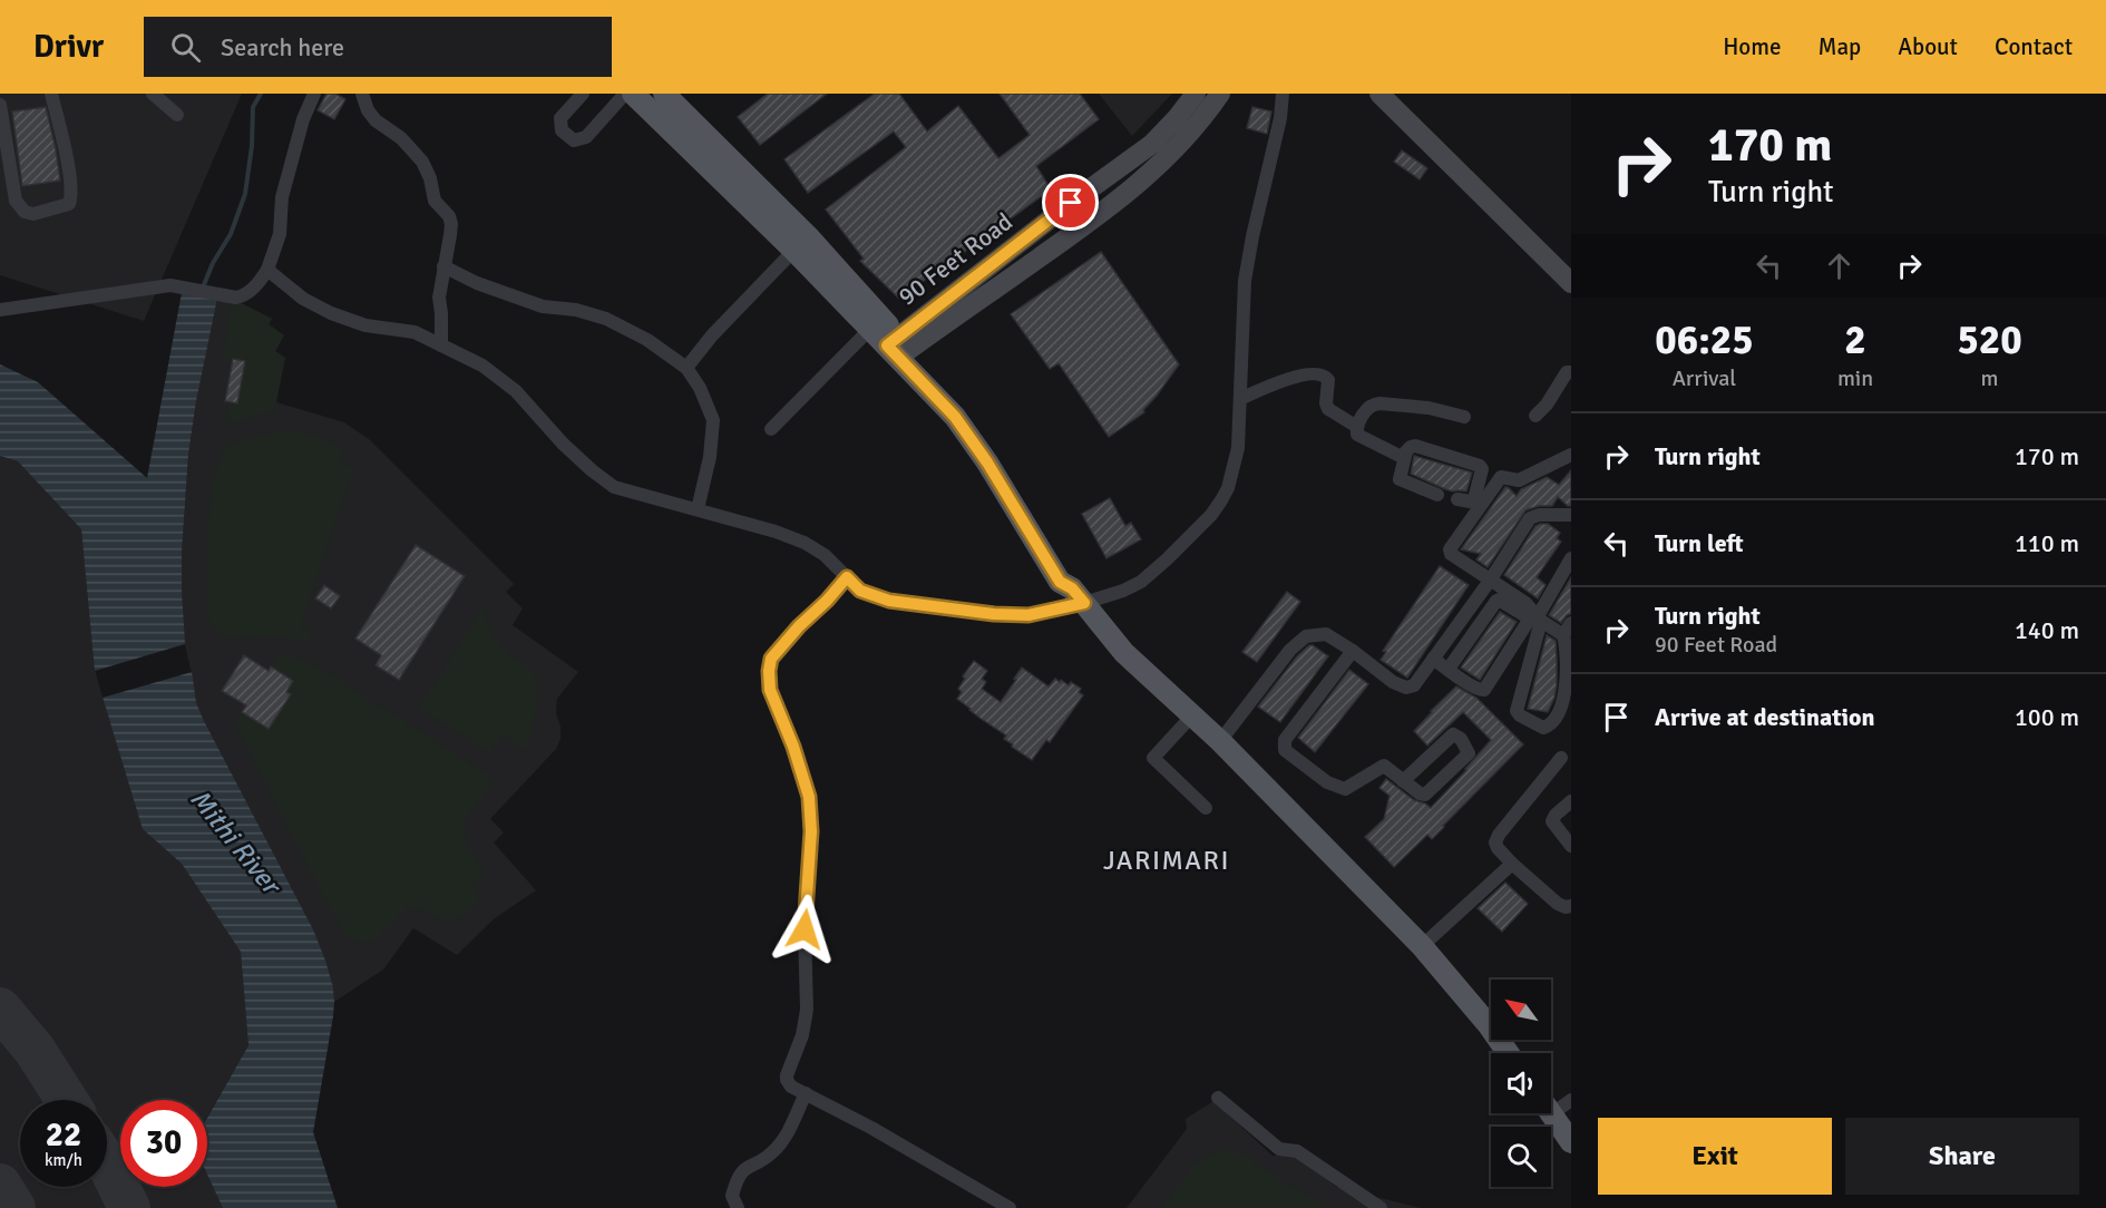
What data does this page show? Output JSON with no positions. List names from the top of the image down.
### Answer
{
  "streets": {
    "street": ["90 Feet Road"]
  },
  "districts": ["JARIMARI"],
  "water": ["Mithi River"],
  "north": "top left",
  "page": {
    "header": "Drivr",
    "search": "Search here",
    "nav": [
      "Home",
      "Map",
      "About",
      "Contact"
    ],
    "turn": ["170 m", "Turn right"],
    "eta": [
      "06:25",
      "Arrival",
      "2",
      "min",
      "520",
      "m"
    ],
    "list": [
      {
        "name": "Turn right",
        "value": "170 m"
      },
      {
        "name": "Turn left",
        "value": "110 m"
      },
      {
        "name": "Turn right",
        "note": "90 Feet Road",
        "value": "140 m"
      },
      {
        "name": "Arrive at destination",
        "value": "100 m"
      }
    ],
    "speed": "22 km/h",
    "limit": "30",
    "buttons": ["Exit", "Share"]
  }
}
